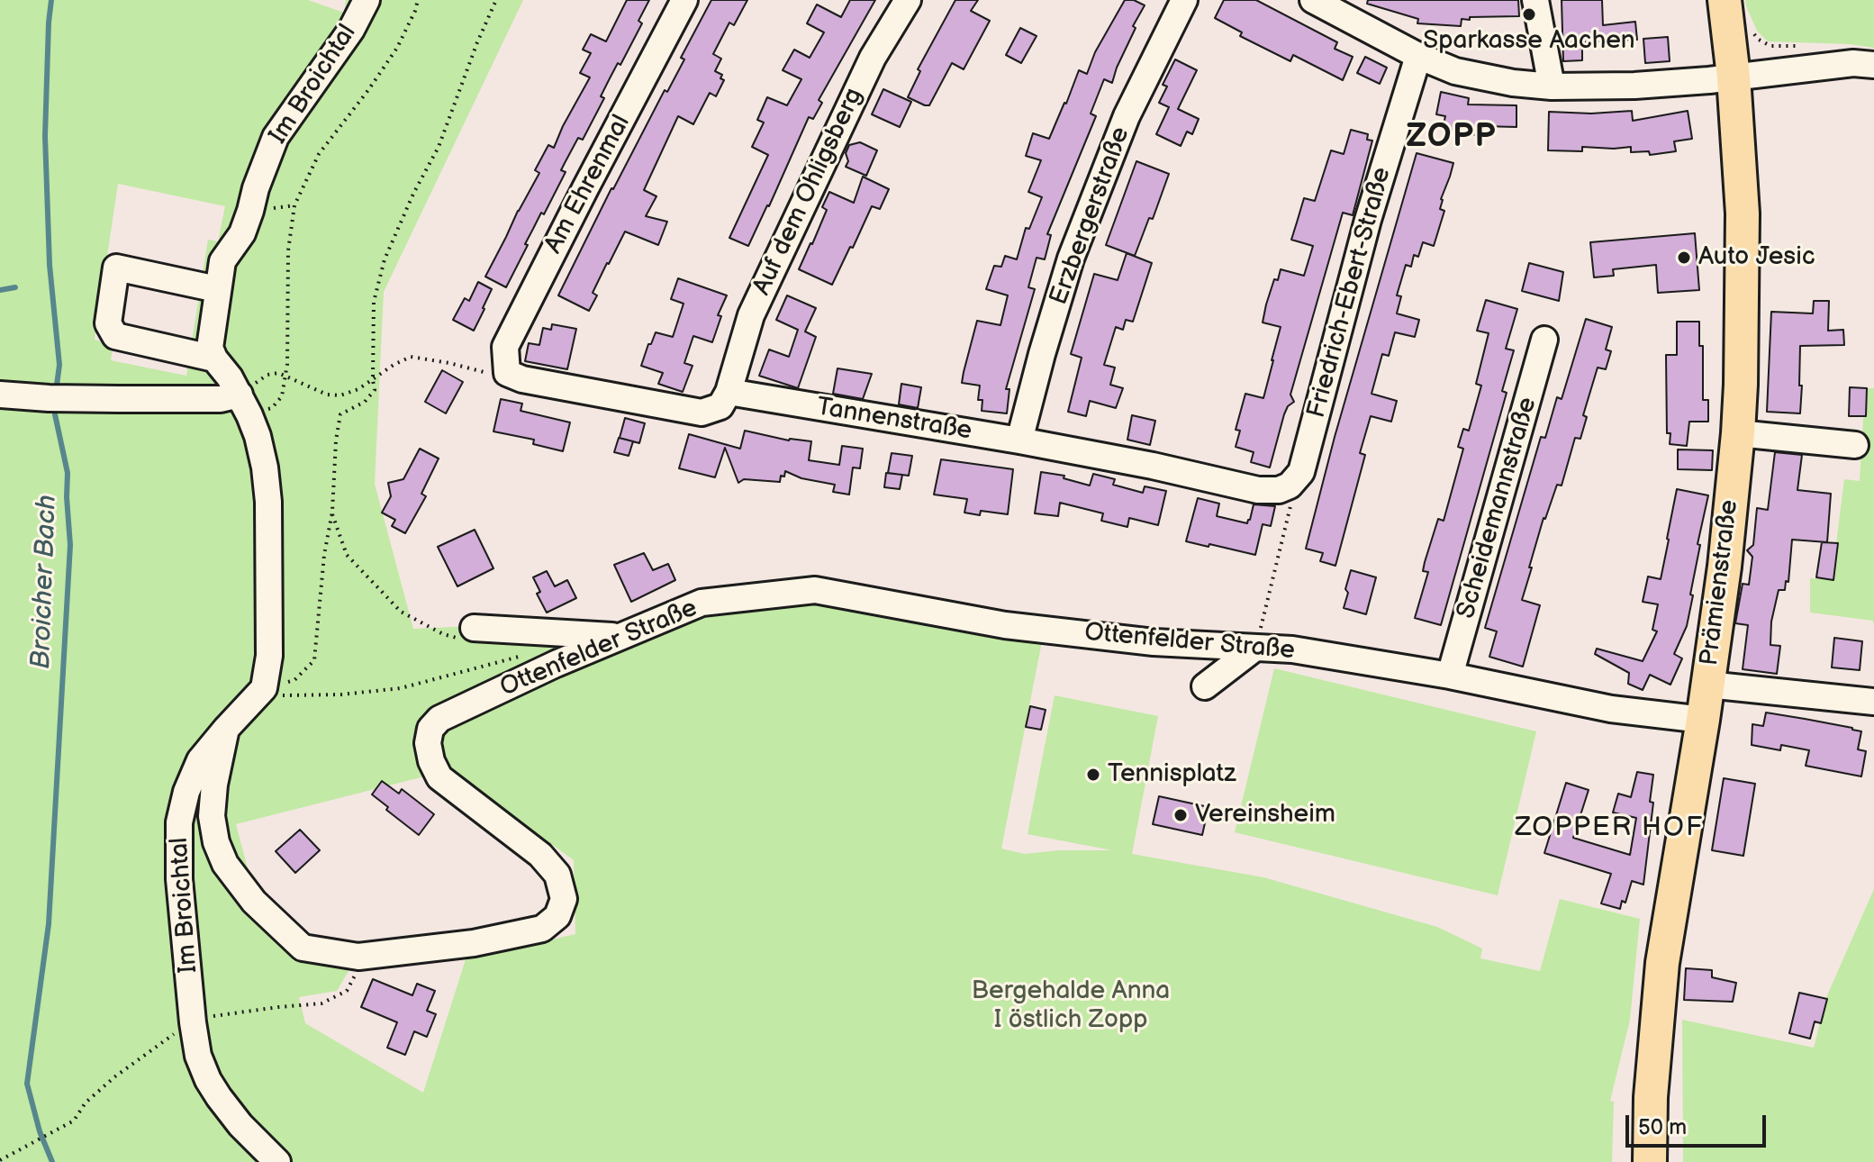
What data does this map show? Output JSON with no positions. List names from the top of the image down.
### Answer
{
  "streets": {
    "main road": ["Prämienstraße"],
    "street": [
      "Im Broichtal",
      "Am Ehrenmal",
      "Auf dem Ohligsberg",
      "Erzbergerstraße",
      "Friedrich-Ebert-Straße",
      "Tannenstraße",
      "Scheidemannstraße",
      "Ottenfelder Straße"
    ]
  },
  "crossings": [
    ["Im Broichtal", "Ottenfelder Straße"],
    ["Auf dem Ohligsberg", "Tannenstraße"],
    ["Erzbergerstraße", "Tannenstraße"],
    ["Friedrich-Ebert-Straße", "Tannenstraße"],
    ["Scheidemannstraße", "Ottenfelder Straße"],
    ["Prämienstraße", "Ottenfelder Straße"]
  ],
  "districts": ["ZOPP", "ZOPPER HOF"],
  "water": ["Broicher Bach"],
  "parks": ["Bergehalde Anna I östlich Zopp"],
  "places": [
    "Sparkasse Aachen",
    "Auto Jesic",
    "Tennisplatz",
    "Vereinsheim"
  ],
  "scale_bar": "50 m"
}
